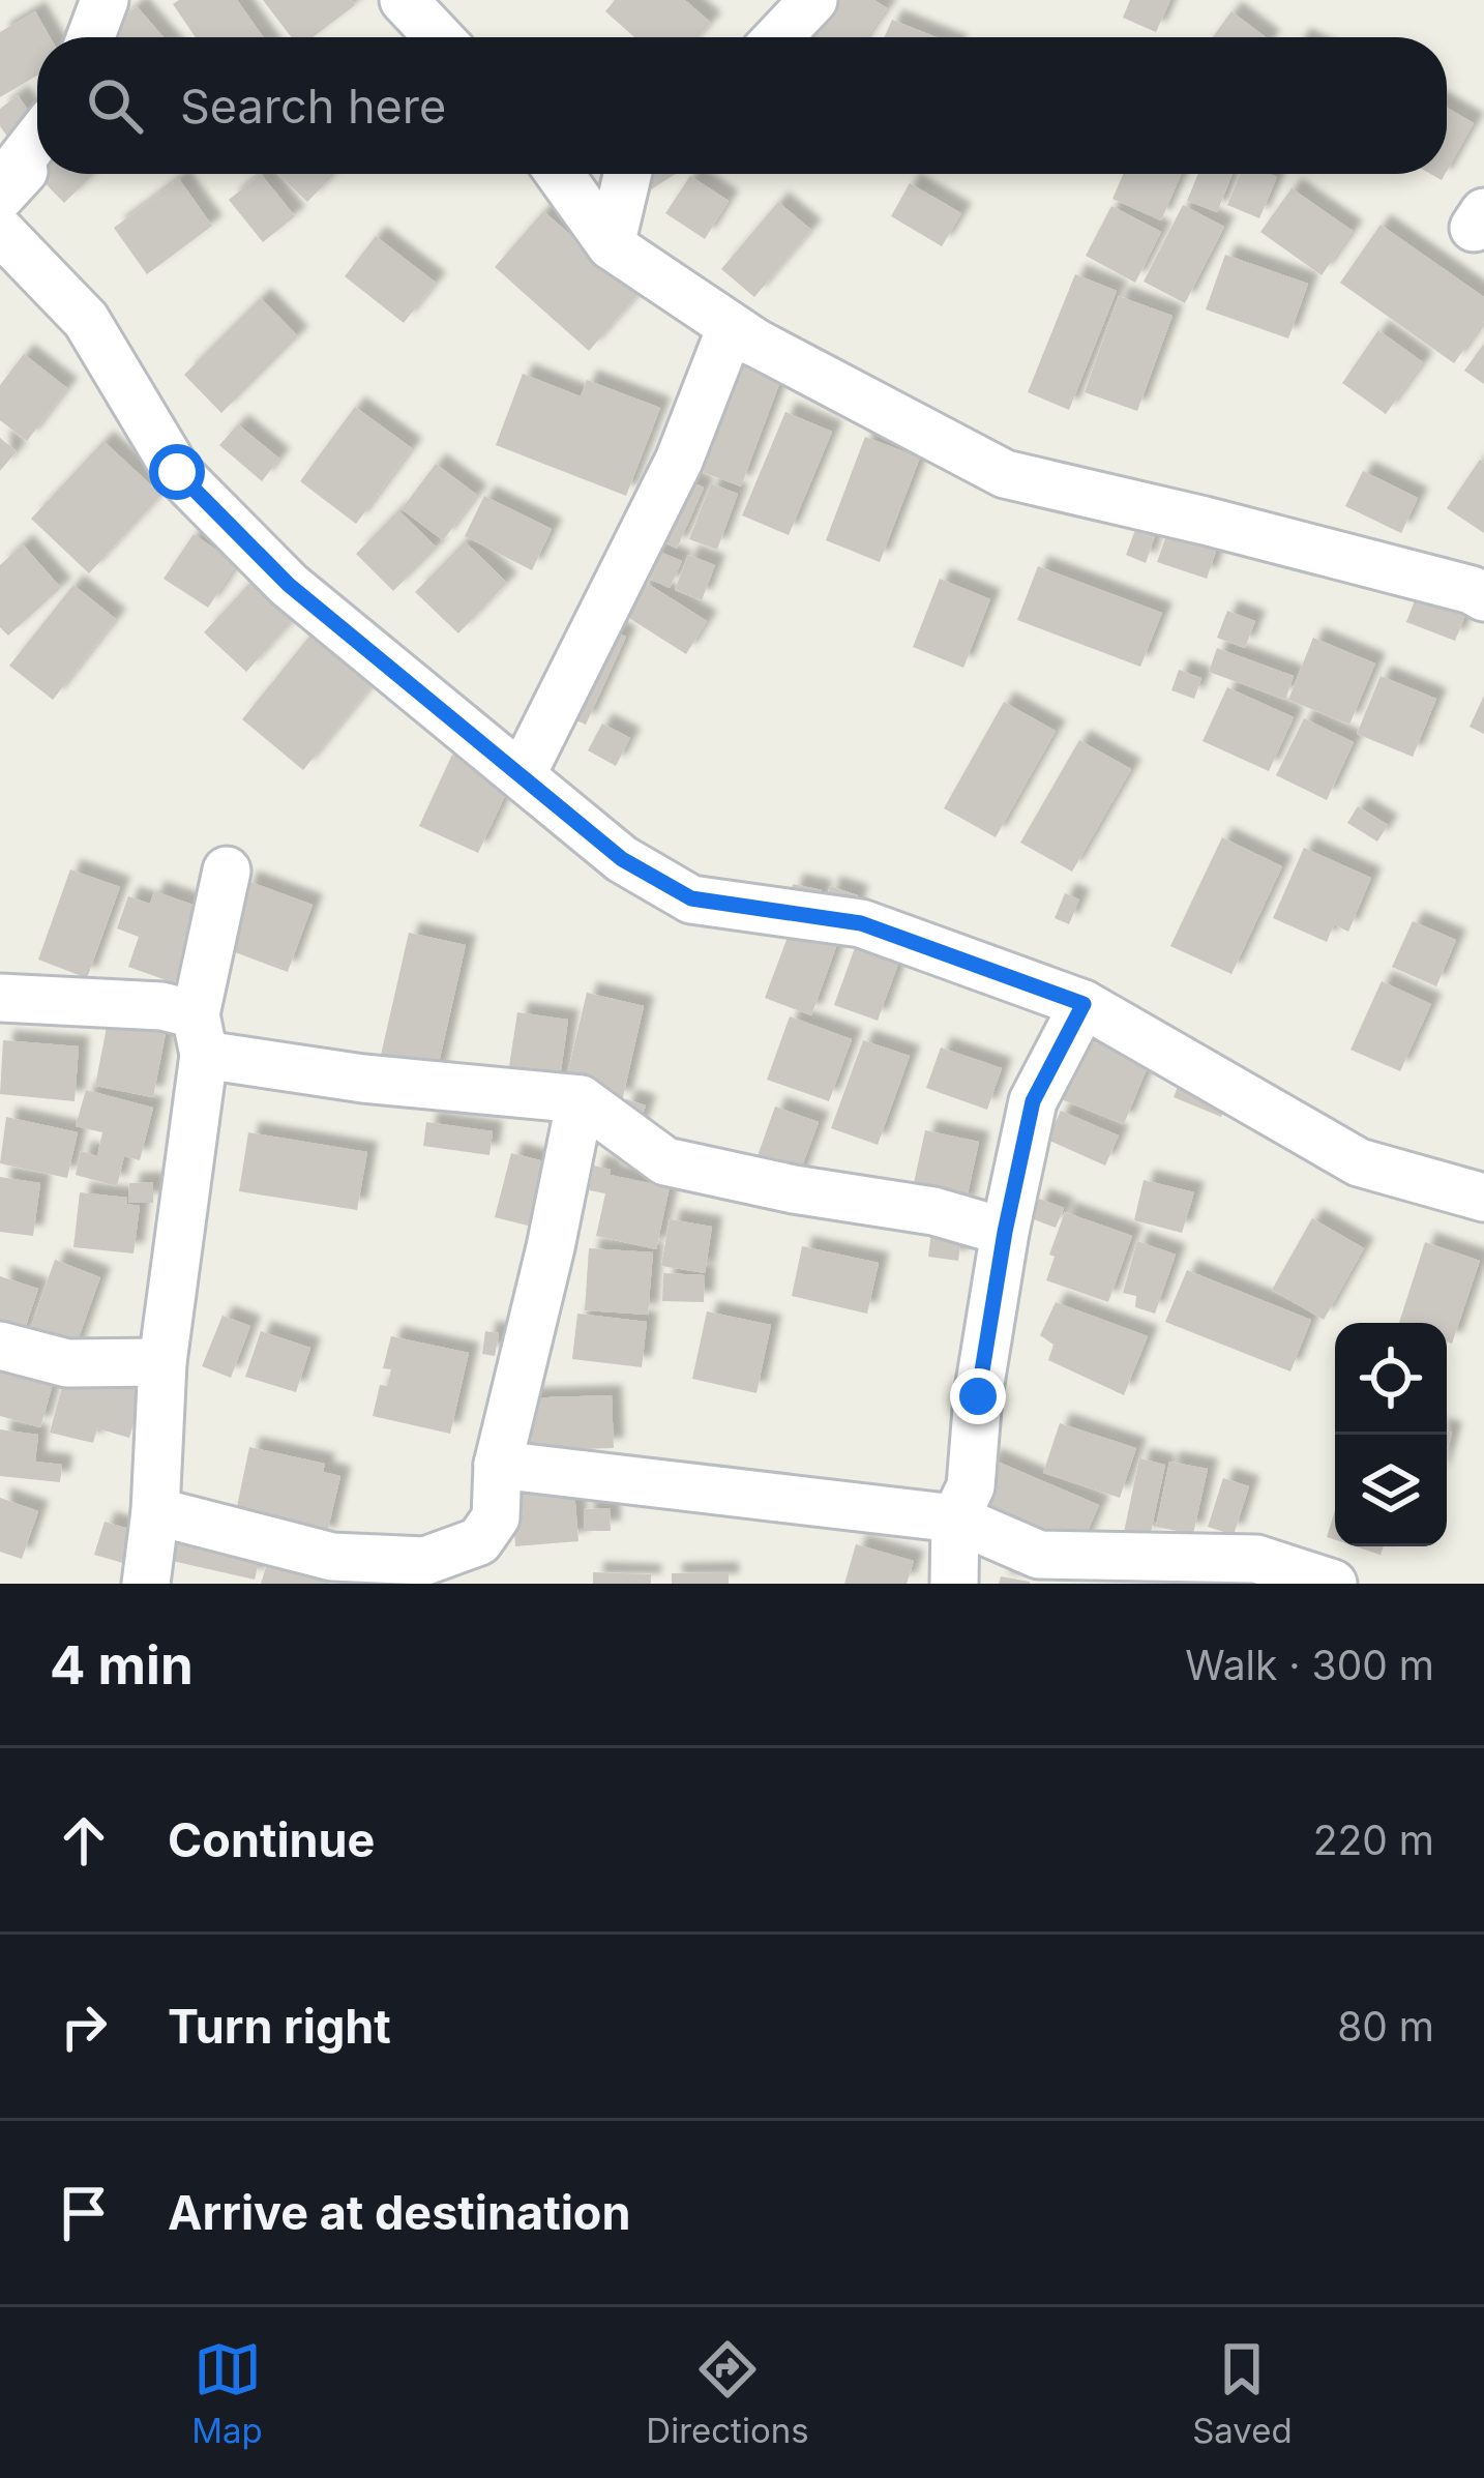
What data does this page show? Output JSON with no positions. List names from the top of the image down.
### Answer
{
  "page": {
    "search": "Search here",
    "heading": ["4 min", "Walk · 300 m"],
    "list": [
      ["Continue", "220 m"],
      ["Turn right", "80 m"],
      "Arrive at destination"
    ],
    "nav": ["Map", "Directions", "Saved"]
  }
}
